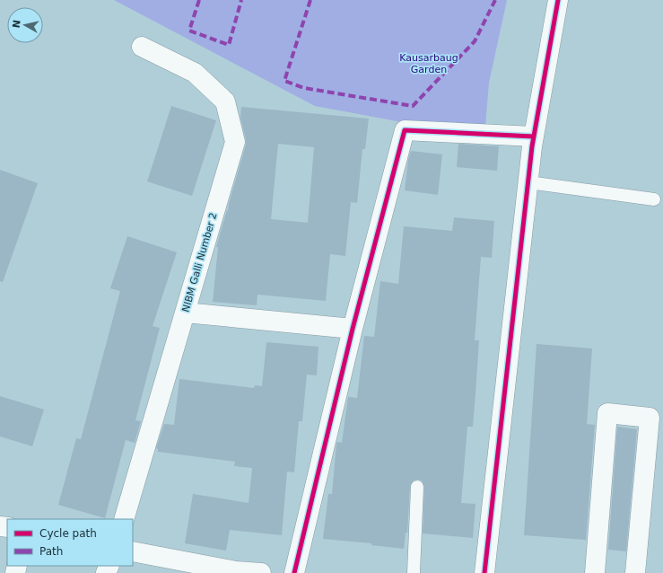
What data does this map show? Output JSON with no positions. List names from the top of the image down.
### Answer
{
  "streets": {
    "street": ["NIBM Galli Number 2"]
  },
  "parks": ["Kausarbaug Garden"],
  "legend": ["Cycle path", "Path"],
  "north": "left"
}
